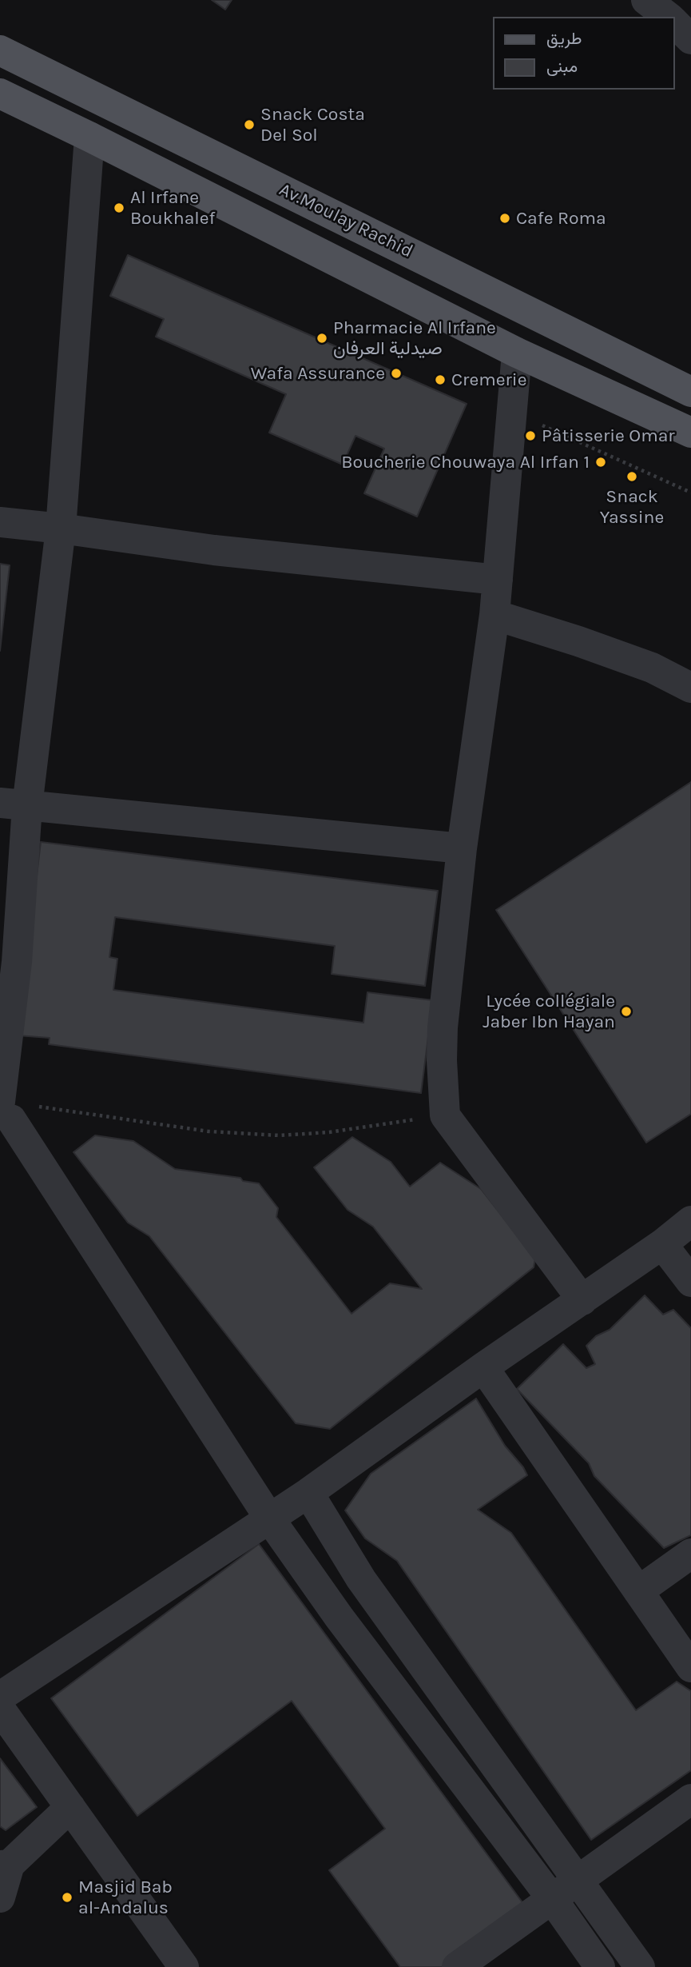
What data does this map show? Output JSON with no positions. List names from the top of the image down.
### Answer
{
  "streets": {
    "main road": ["Av.Moulay Rachid"]
  },
  "places": [
    "Snack Costa Del Sol",
    "Al Irfane Boukhalef",
    "Cafe Roma",
    "Pharmacie Al Irfane صيدلية العرفان",
    "Wafa Assurance",
    "Cremerie",
    "Pâtisserie Omar",
    "Boucherie Chouwaya Al Irfan 1",
    "Snack Yassine",
    "Lycée collégiale Jaber Ibn Hayan",
    "Masjid Bab al-Andalus"
  ],
  "legend": ["طريق", "مبنى"]
}
